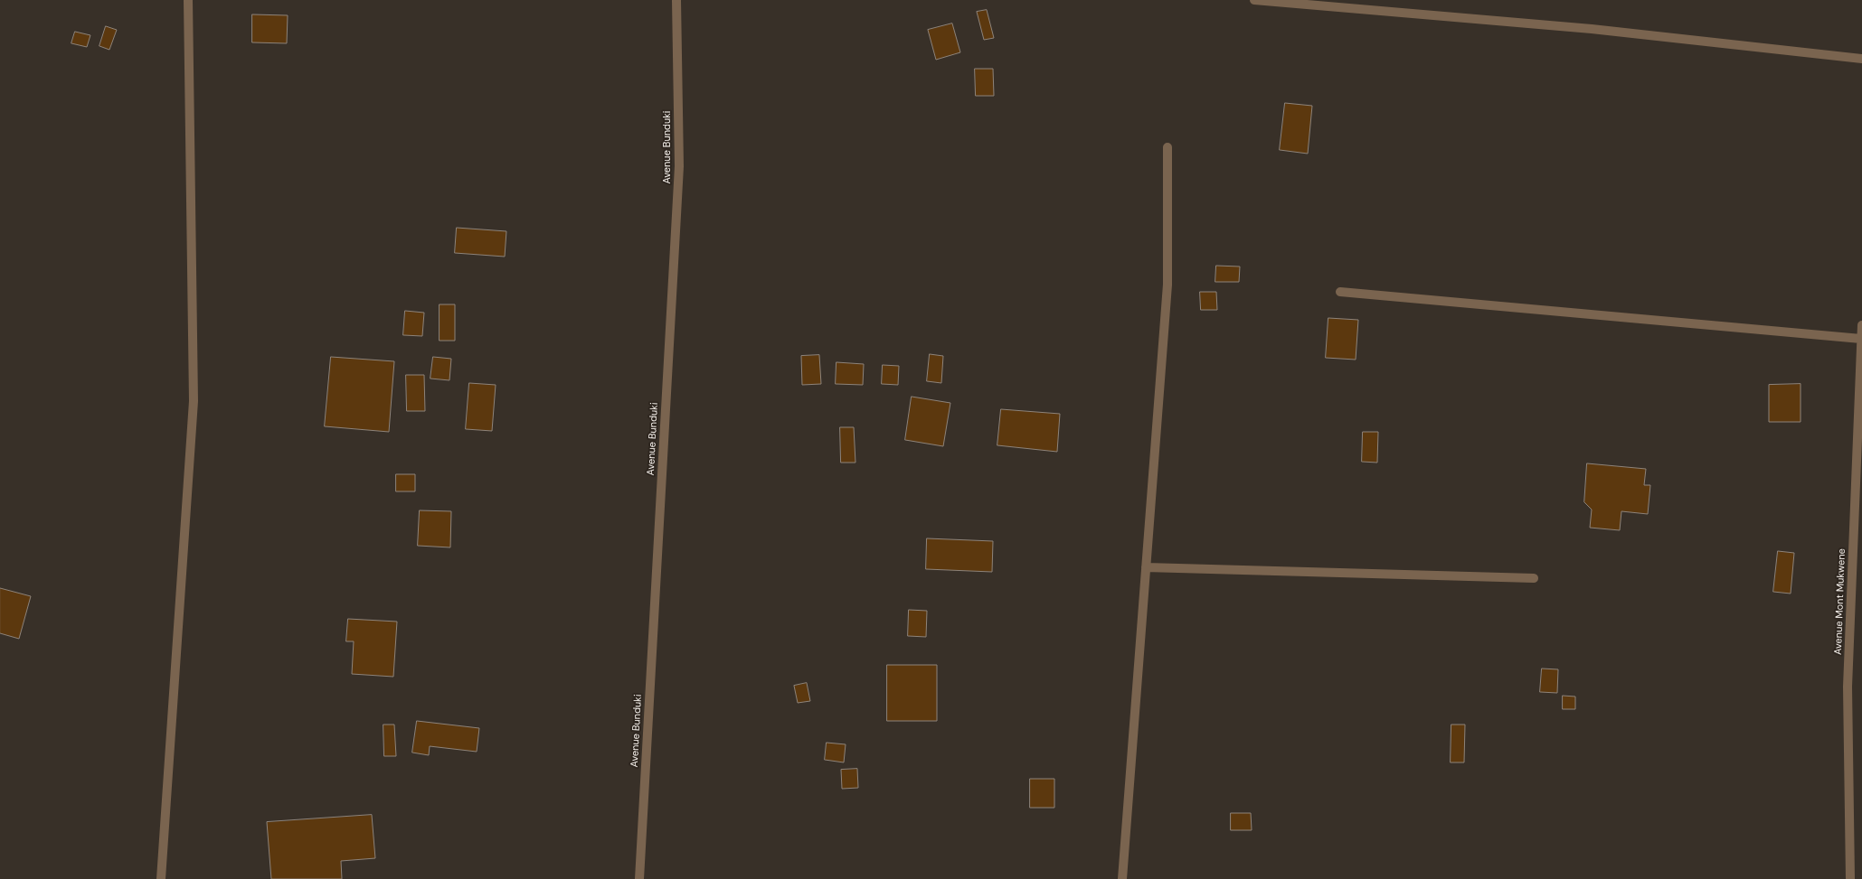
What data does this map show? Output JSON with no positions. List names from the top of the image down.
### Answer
{
  "streets": {
    "street": ["Avenue Bunduki", "Avenue Mont Mukwene"]
  }
}
